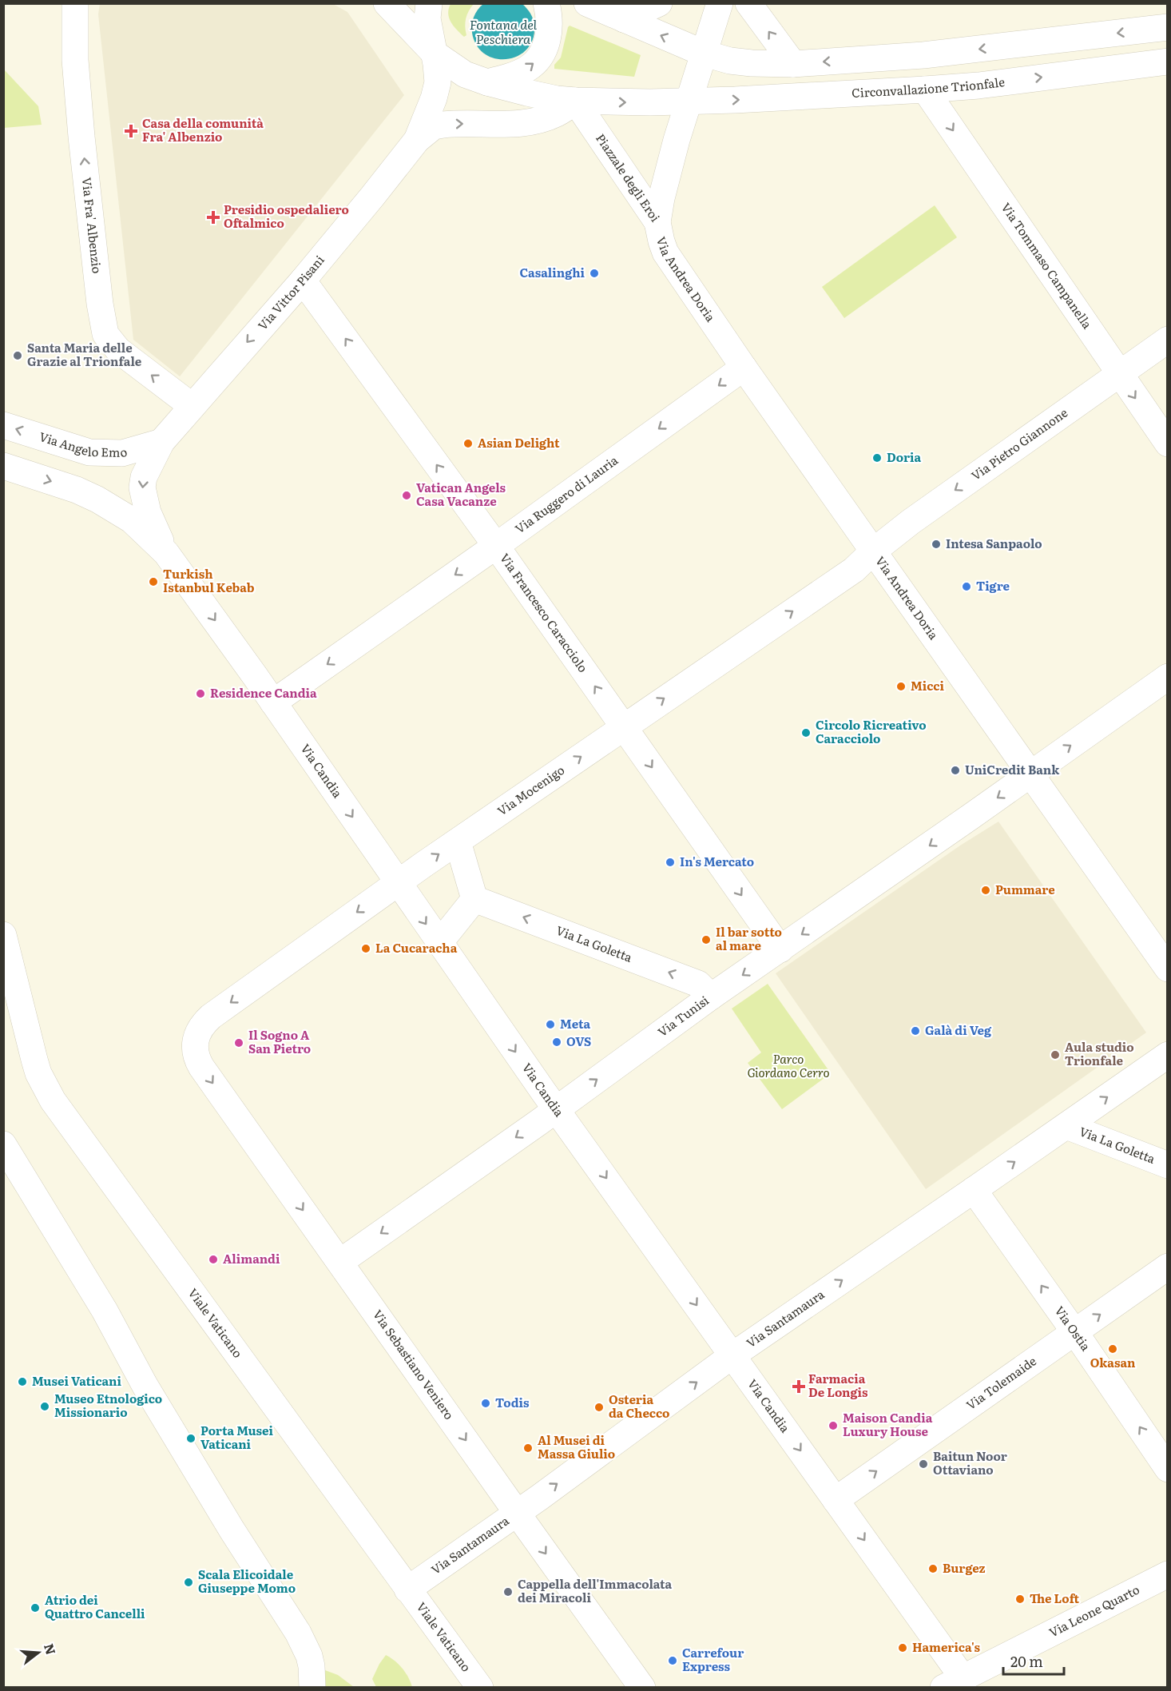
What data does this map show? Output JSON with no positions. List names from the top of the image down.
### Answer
{
  "streets": {
    "street": [
      "Circonvallazione Trionfale",
      "Piazzale degli Eroi",
      "Via Fra' Albenzio",
      "Via Tommaso Campanella",
      "Via Andrea Doria",
      "Via Vittor Pisani",
      "Via Angelo Emo",
      "Via Pietro Giannone",
      "Via Ruggero di Lauria",
      "Via Francesco Caracciolo",
      "Via Candia",
      "Via Mocenigo",
      "Via La Goletta",
      "Via Tunisi",
      "Via Santamaura",
      "Viale Vaticano",
      "Via Ostia",
      "Via Sebastiano Veniero",
      "Via Tolemaide",
      "Via Leone Quarto"
    ]
  },
  "crossings": [
    ["Circonvallazione Trionfale", "Piazzale degli Eroi"],
    ["Circonvallazione Trionfale", "Via Tommaso Campanella"],
    ["Piazzale degli Eroi", "Via Andrea Doria"],
    ["Via Fra' Albenzio", "Via Vittor Pisani"],
    ["Via Tommaso Campanella", "Via Pietro Giannone"],
    ["Via Andrea Doria", "Via Pietro Giannone"],
    ["Via Andrea Doria", "Via Ruggero di Lauria"],
    ["Via Andrea Doria", "Via Mocenigo"],
    ["Via Andrea Doria", "Via Tunisi"],
    ["Via Vittor Pisani", "Via Angelo Emo"],
    ["Via Vittor Pisani", "Via Francesco Caracciolo"],
    ["Via Vittor Pisani", "Via Candia"],
    ["Via Pietro Giannone", "Via Mocenigo"],
    ["Via Ruggero di Lauria", "Via Francesco Caracciolo"],
    ["Via Ruggero di Lauria", "Via Candia"],
    ["Via Francesco Caracciolo", "Via Mocenigo"],
    ["Via Francesco Caracciolo", "Via Tunisi"],
    ["Via Candia", "Via Mocenigo"],
    ["Via Candia", "Via Tunisi"],
    ["Via Candia", "Via Santamaura"],
    ["Via Candia", "Via Tolemaide"],
    ["Via Candia", "Via Leone Quarto"],
    ["Via Mocenigo", "Via Sebastiano Veniero"],
    ["Via La Goletta", "Via Tunisi"],
    ["Via La Goletta", "Via Santamaura"],
    ["Via Tunisi", "Via Sebastiano Veniero"],
    ["Via Santamaura", "Viale Vaticano"],
    ["Via Santamaura", "Via Ostia"],
    ["Via Santamaura", "Via Sebastiano Veniero"],
    ["Via Ostia", "Via Tolemaide"]
  ],
  "one_way": [
    "Via Fra' Albenzio",
    "Via Tommaso Campanella",
    "Via Vittor Pisani",
    "Via Angelo Emo",
    "Via Pietro Giannone",
    "Via Ruggero di Lauria",
    "Via Candia",
    "Via La Goletta",
    "Via Santamaura",
    "Via Ostia",
    "Via Tolemaide"
  ],
  "water": ["Fontana del Peschiera"],
  "parks": ["Parco Giordano Cerro"],
  "places": {
    "health": ["Casa della comunità Fra' Albenzio", "Presidio ospedaliero Oftalmico", "Farmacia De Longis"],
    "other": [
      "Casalinghi",
      "Santa Maria delle Grazie al Trionfale",
      "Asian Delight",
      "Doria",
      "Vatican Angels Casa Vacanze",
      "Intesa Sanpaolo",
      "Turkish Istanbul Kebab",
      "Tigre",
      "Micci",
      "Residence Candia",
      "Circolo Ricreativo Caracciolo",
      "UniCredit Bank",
      "In's Mercato",
      "Pummare",
      "Il bar sotto al mare",
      "La Cucaracha",
      "Meta",
      "Galà di Veg",
      "OVS",
      "Il Sogno A San Pietro",
      "Aula studio Trionfale",
      "Alimandi",
      "Okasan",
      "Musei Vaticani",
      "Todis",
      "Museo Etnologico Missionario",
      "Osteria da Checco",
      "Maison Candia Luxury House",
      "Porta Musei Vaticani",
      "Al Musei di Massa Giulio",
      "Baitun Noor Ottaviano",
      "Burgez",
      "Scala Elicoidale Giuseppe Momo",
      "Cappella dell'Immacolata dei Miracoli",
      "The Loft",
      "Atrio dei Quattro Cancelli",
      "Hamerica's",
      "Carrefour Express"
    ]
  },
  "scale_bar": "20 m",
  "north": "right"
}
